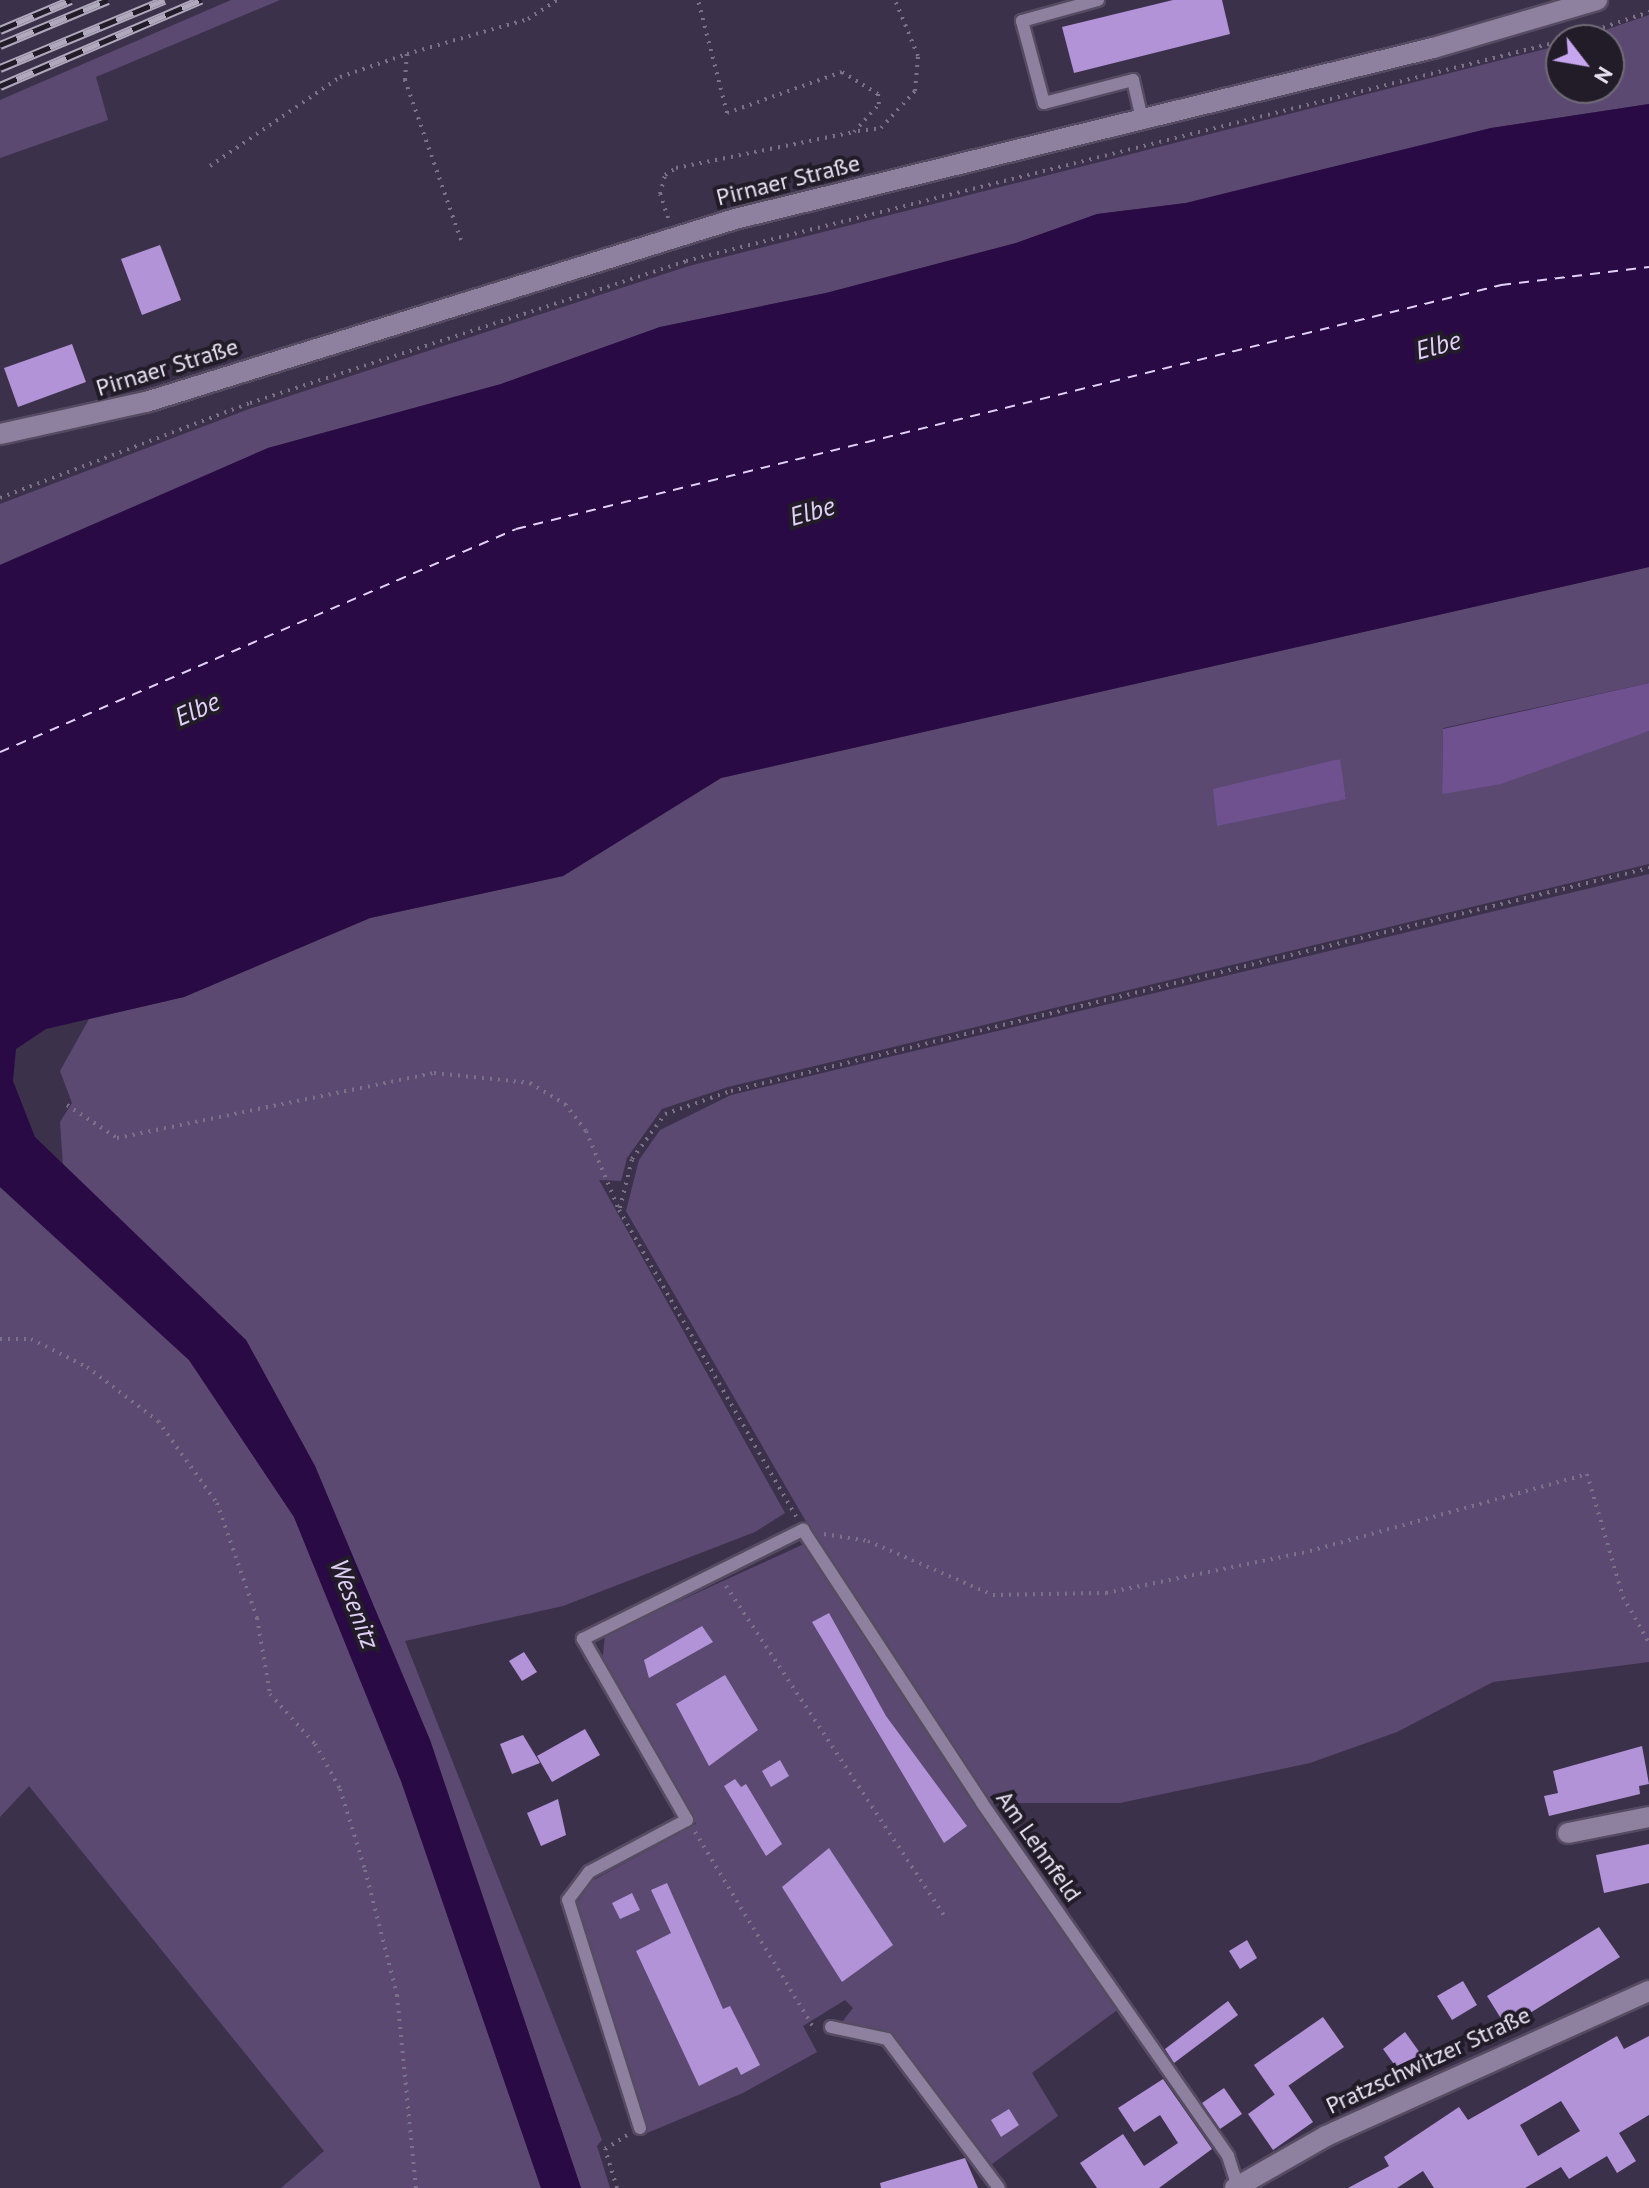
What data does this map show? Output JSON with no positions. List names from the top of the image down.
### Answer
{
  "streets": {
    "street": ["Pirnaer Straße", "Pratzschwitzer Straße"],
    "lane": ["Am Lehnfeld"]
  },
  "crossings": [
    ["Am Lehnfeld", "Pratzschwitzer Straße"]
  ],
  "water": ["Elbe", "Wesenitz"],
  "north": "bottom right"
}
